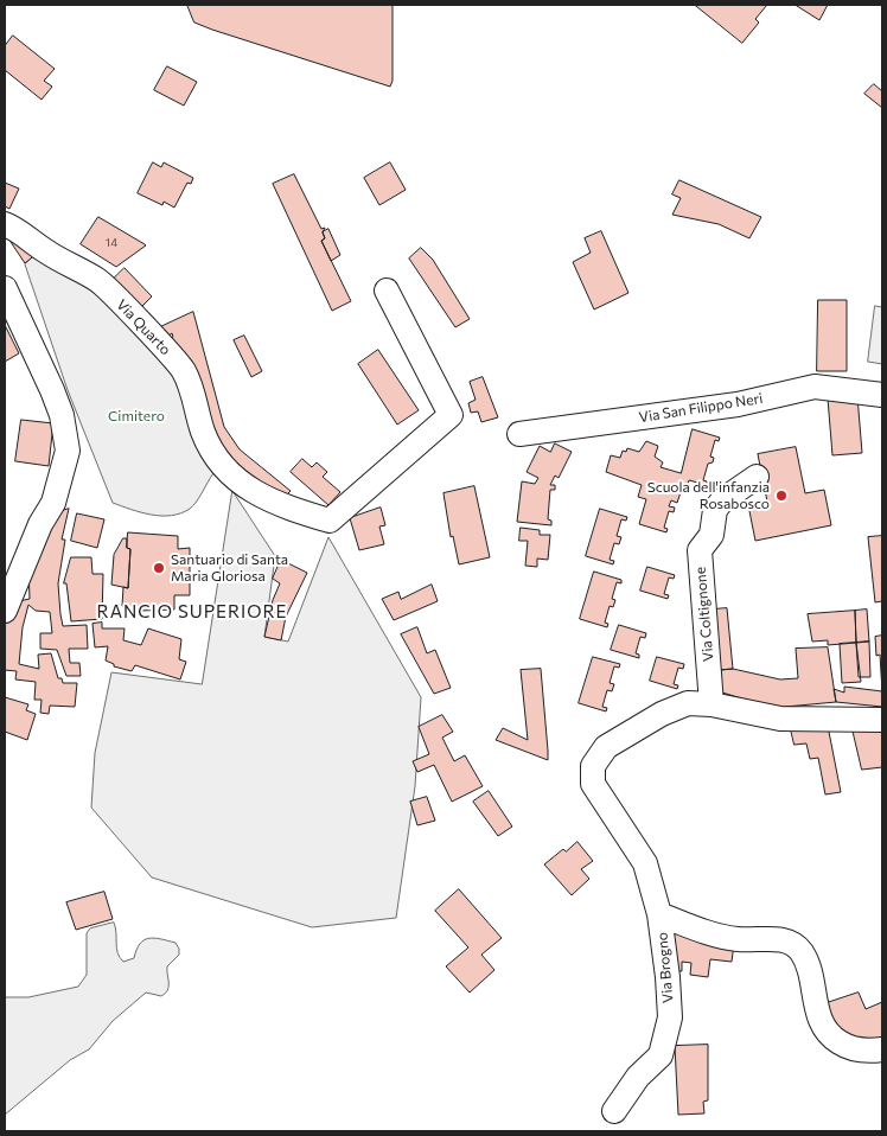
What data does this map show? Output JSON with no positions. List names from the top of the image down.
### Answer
{
  "streets": {
    "street": [
      "Via Quarto",
      "Via San Filippo Neri",
      "Via Coltignone",
      "Via Brogno"
    ]
  },
  "crossings": [
    ["Via Coltignone", "Via Brogno"]
  ],
  "districts": ["RANCIO SUPERIORE"],
  "parks": ["Cimitero"],
  "places": ["Scuola dell'infanzia Rosabosco", "Santuario di Santa Maria Gloriosa"],
  "house_numbers": ["14"]
}
